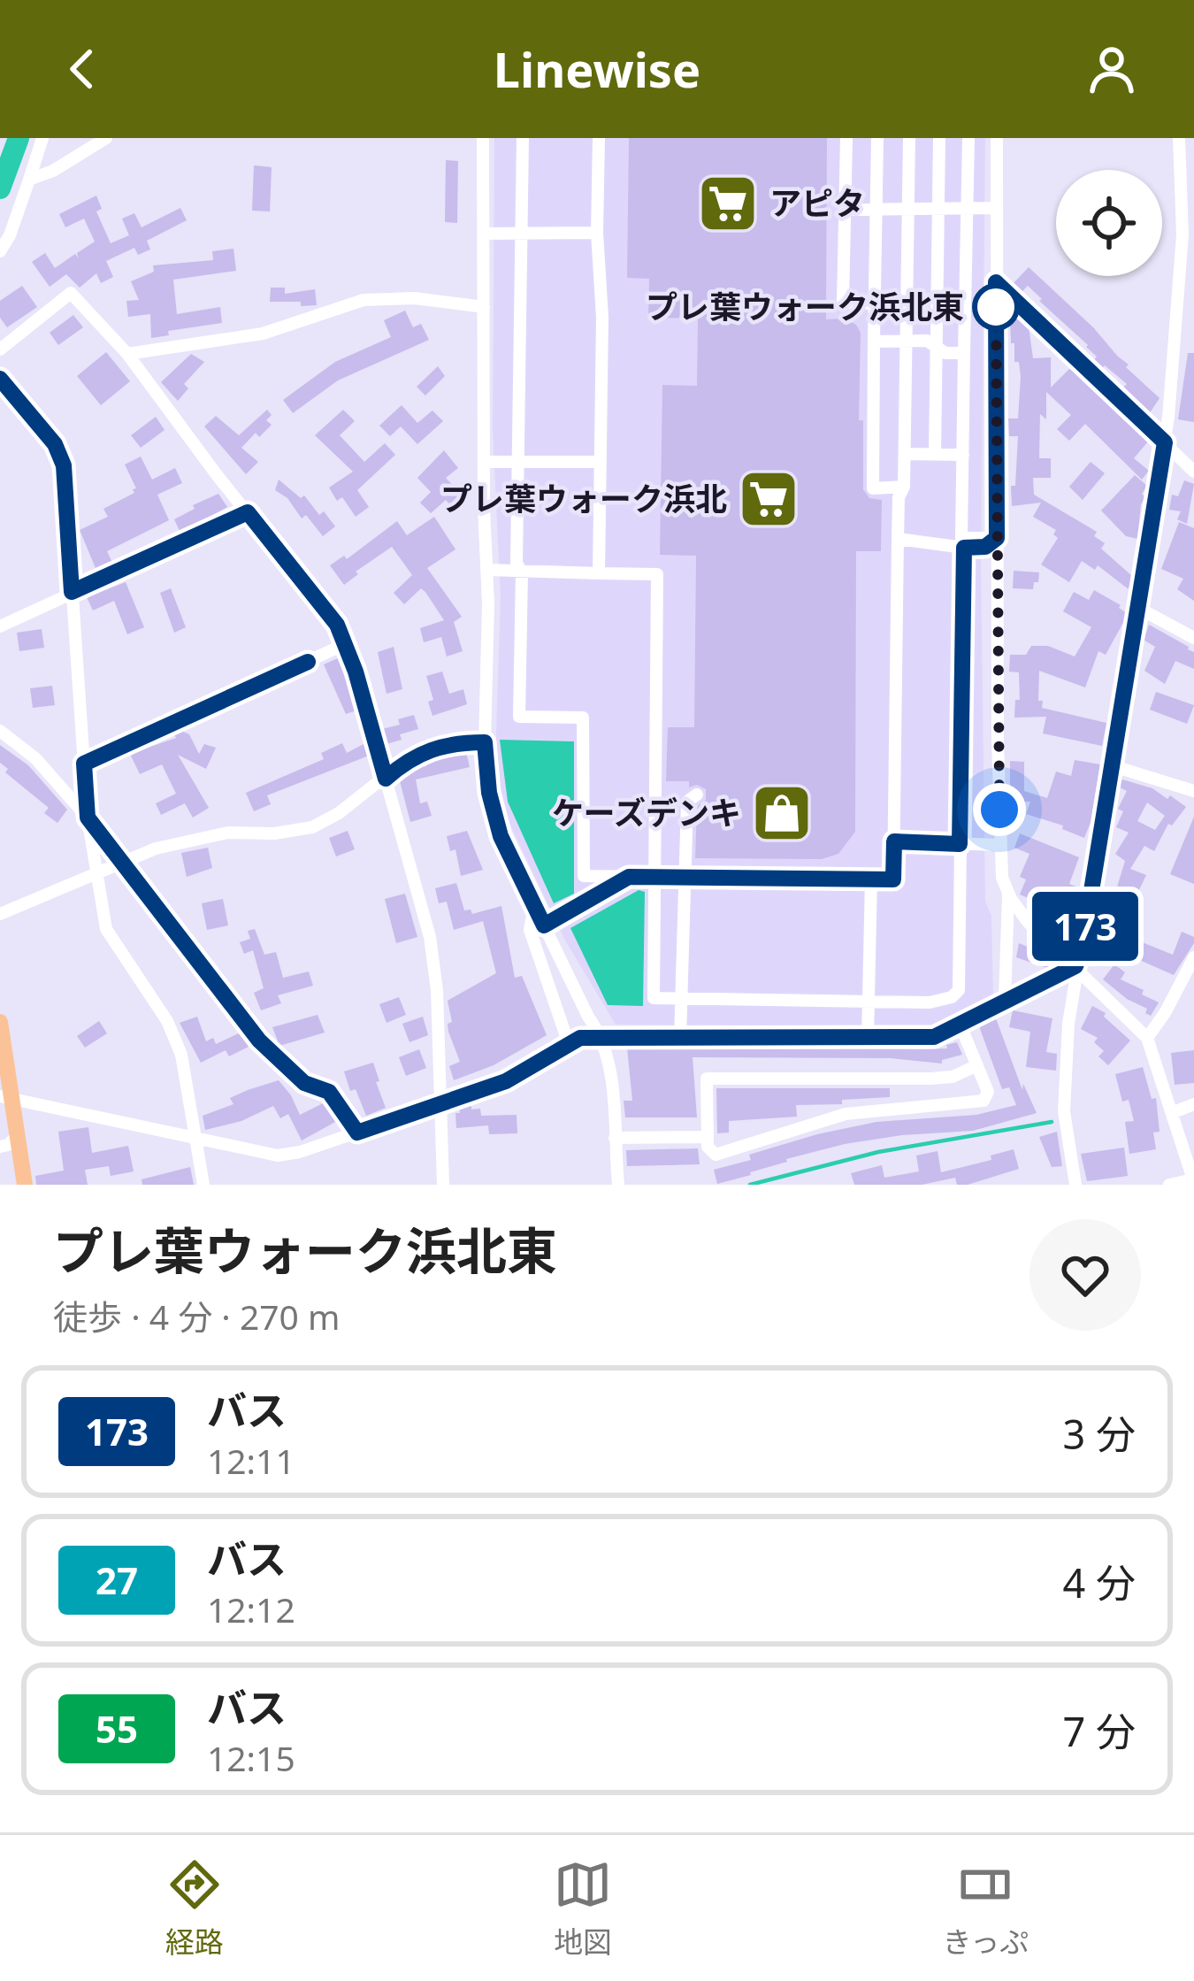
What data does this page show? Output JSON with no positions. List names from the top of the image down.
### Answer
{
  "places": {
    "supermarket": ["アピタ", "プレ葉ウォーク浜北"],
    "other": ["プレ葉ウォーク浜北東"],
    "shop": ["ケーズデンキ"]
  },
  "lines": ["bus line 173"],
  "page": {
    "header": "Linewise",
    "on_map": "173",
    "heading": ["プレ葉ウォーク浜北東", "徒歩 · 4 分 · 270 m"],
    "list": [
      {
        "mark": "173",
        "name": "バス",
        "note": "12:11",
        "value": "3 分"
      },
      {
        "mark": "27",
        "name": "バス",
        "note": "12:12",
        "value": "4 分"
      },
      {
        "mark": "55",
        "name": "バス",
        "note": "12:15",
        "value": "7 分"
      }
    ],
    "tabs": ["経路", "地図", "きっぷ"]
  }
}
